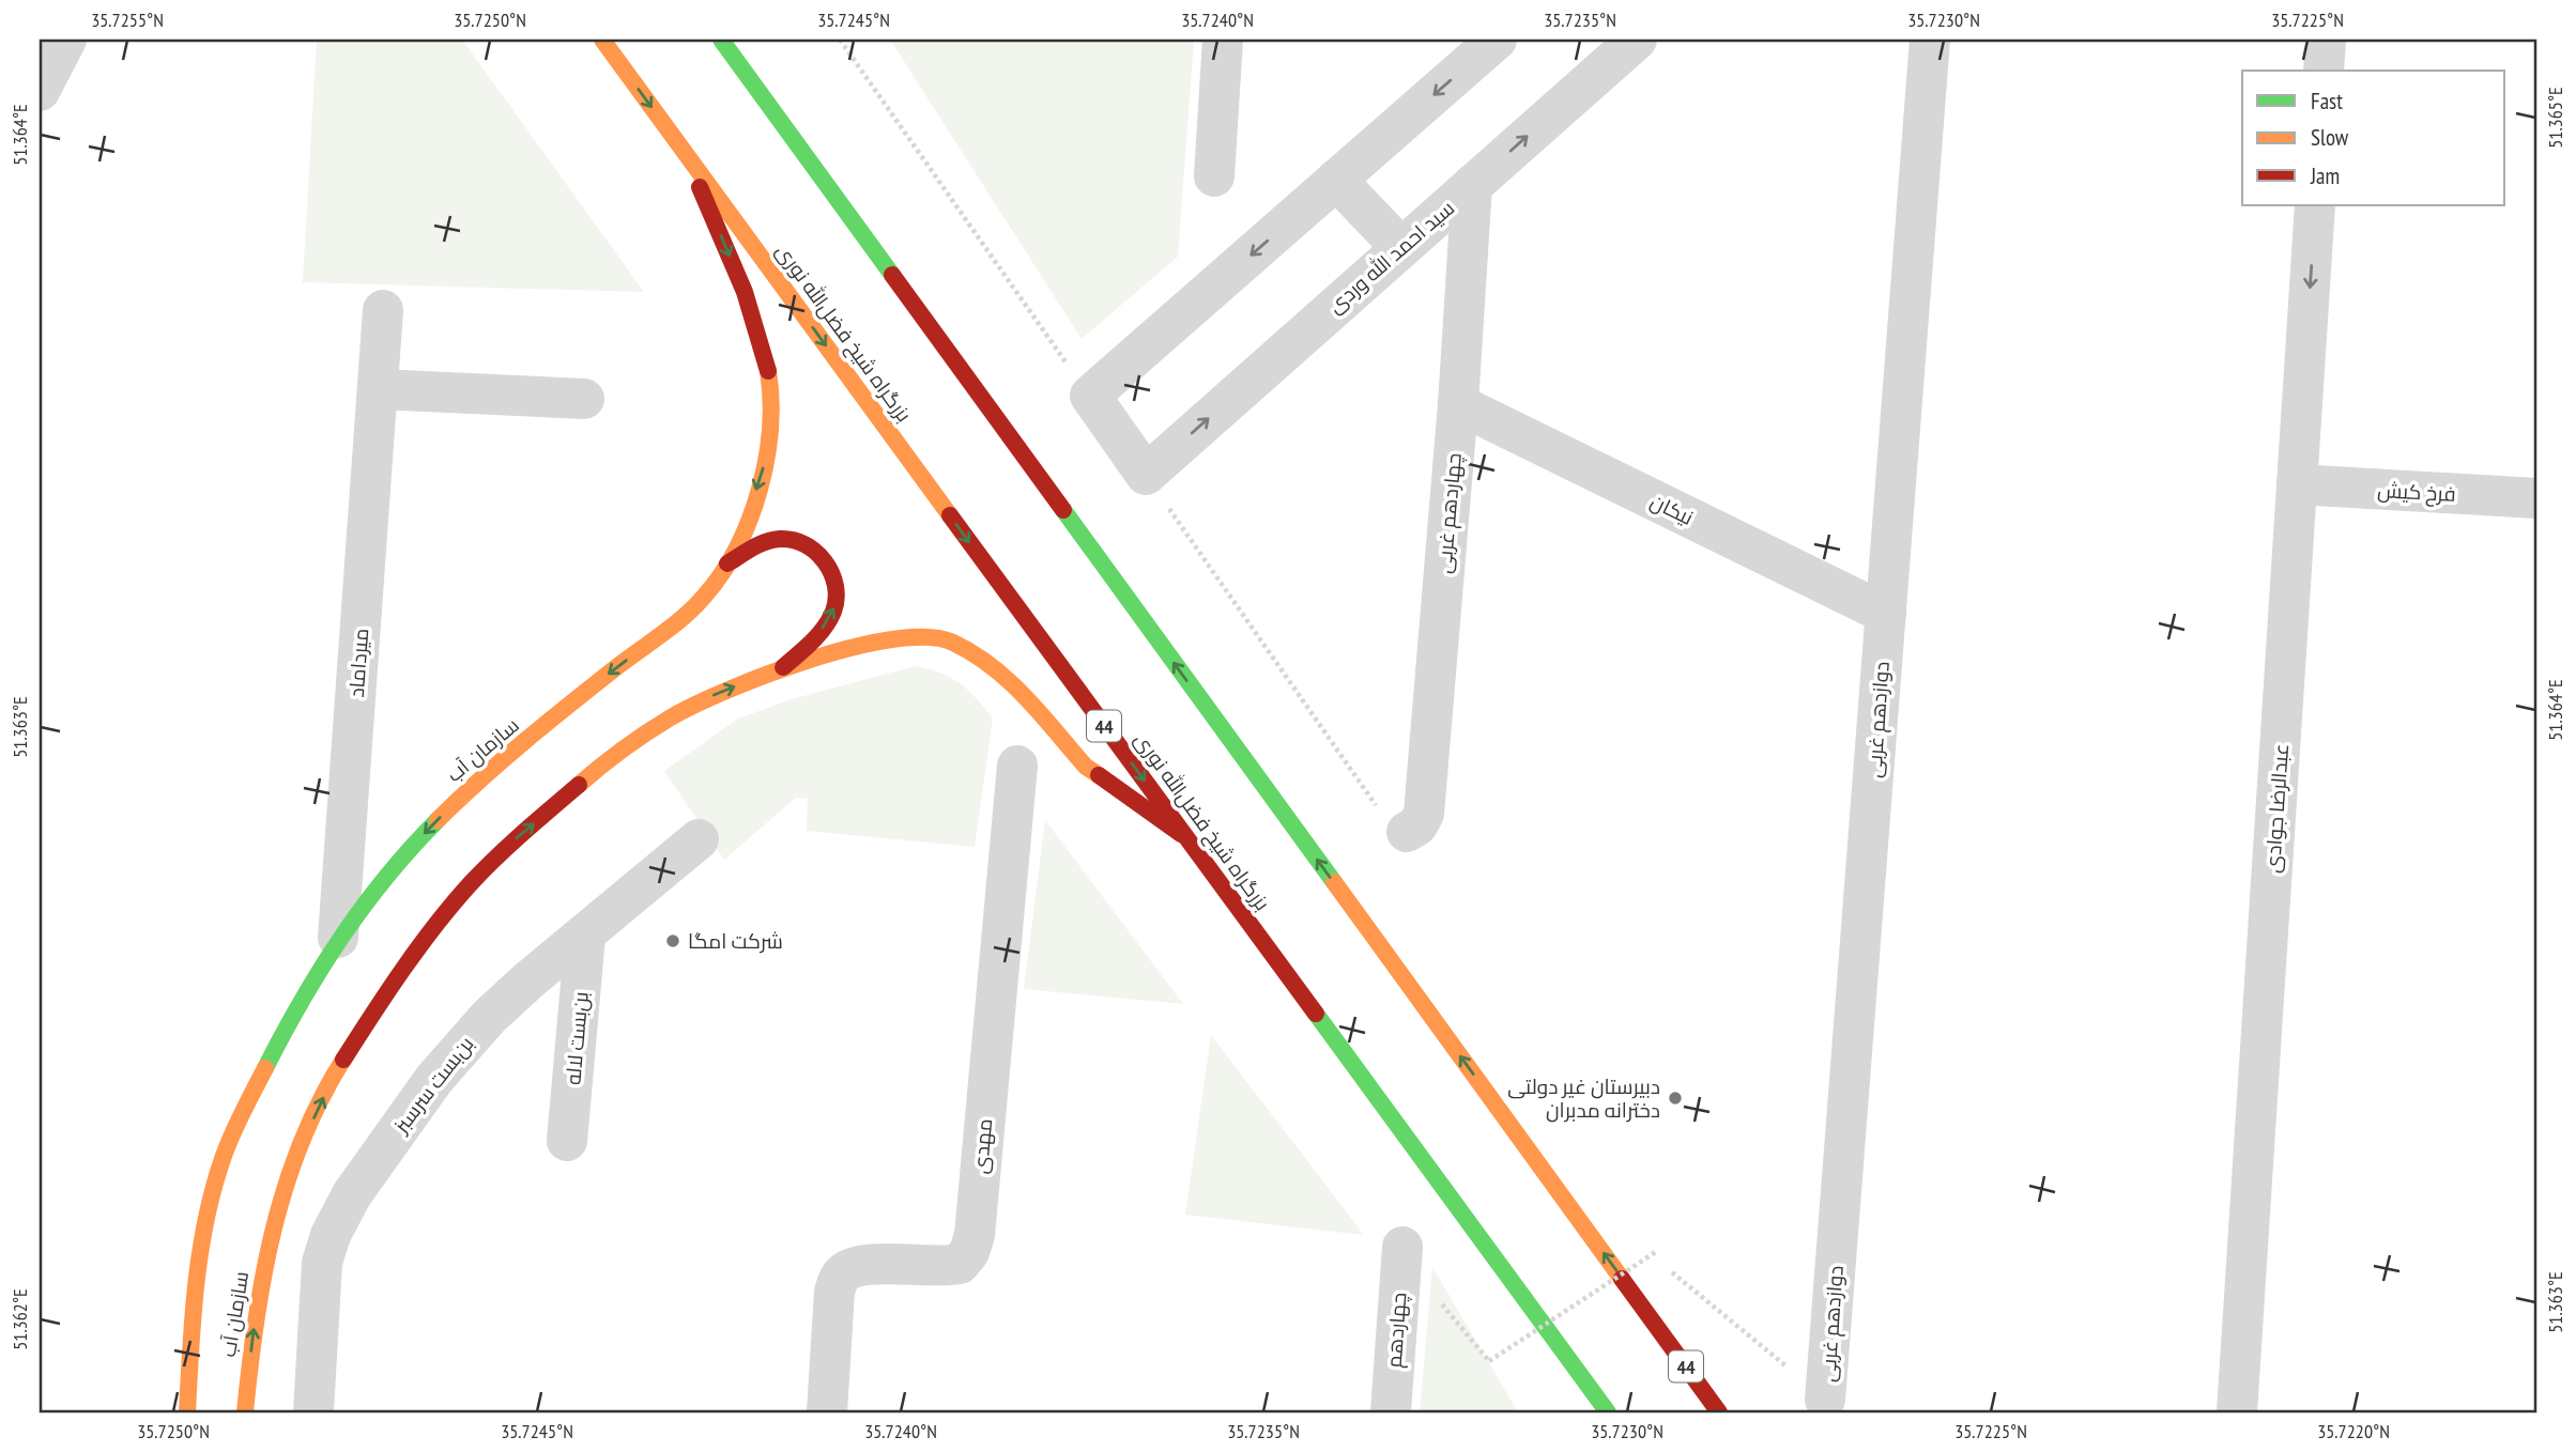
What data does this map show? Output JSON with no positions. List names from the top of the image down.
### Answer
{
  "streets": {
    "main road": ["بزرگراه شیخ فضل‌الله نوری", "44", "سازمان آب"],
    "street": [
      "سید احمد الله وردی",
      "فرخ کیش",
      "نیکان",
      "چهاردهم غربی",
      "میرداماد",
      "دوازدهم غربی",
      "عبدالرضا جوادی",
      "بن‌بست لاله",
      "بن‌بست سرسبز",
      "مهدی",
      "چهاردهم"
    ]
  },
  "crossings": [
    ["سید احمد الله وردی", "چهاردهم غربی"],
    ["بزرگراه شیخ فضل‌الله نوری", "سازمان آب"],
    ["فرخ کیش", "عبدالرضا جوادی"],
    ["نیکان", "چهاردهم غربی"],
    ["نیکان", "دوازدهم غربی"],
    ["میرداماد", "سازمان آب"],
    ["بن‌بست لاله", "بن‌بست سرسبز"]
  ],
  "places": ["شرکت امگا", "دبیرستان غیر دولتی دخترانه مدبران"],
  "legend": ["Fast", "Slow", "Jam"],
  "coordinates": [
    "35.7255°N",
    "35.7250°N",
    "35.7245°N",
    "35.7240°N",
    "35.7235°N",
    "35.7230°N",
    "35.7225°N",
    "51.365°E",
    "51.364°E",
    "51.363°E",
    "51.362°E",
    "35.7220°N"
  ]
}
